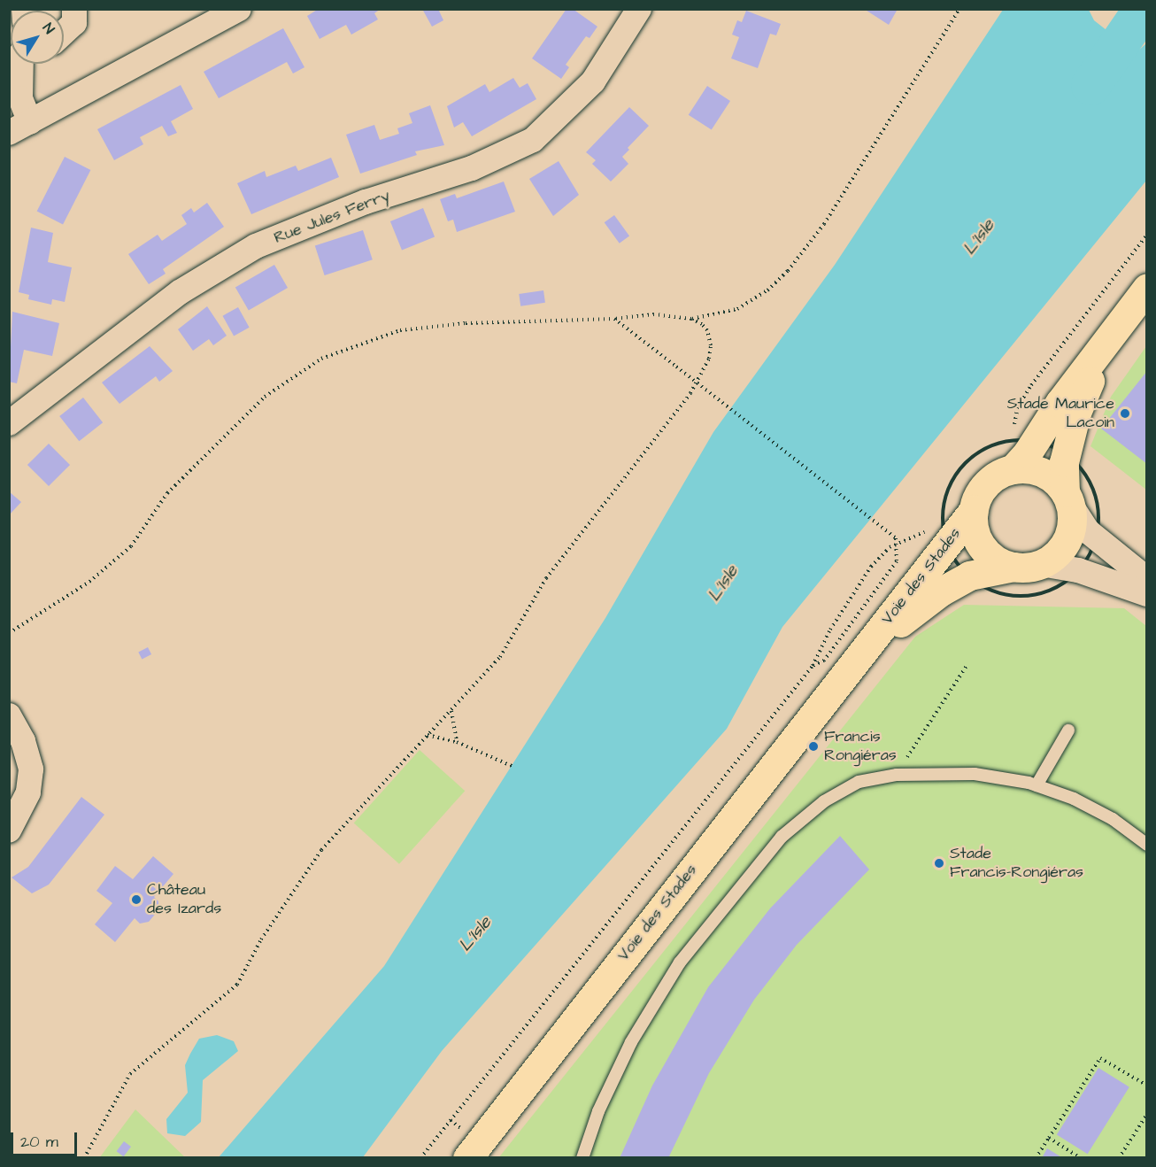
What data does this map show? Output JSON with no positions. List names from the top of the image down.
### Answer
{
  "streets": {
    "main road": ["Voie des Stades"],
    "street": ["Rue Jules Ferry"]
  },
  "water": ["L'Isle"],
  "places": [
    "Stade Maurice Lacoin",
    "Francis Rongiéras",
    "Stade Francis-Rongiéras",
    "Château des Izards"
  ],
  "scale_bar": "20 m",
  "north": "top right"
}
